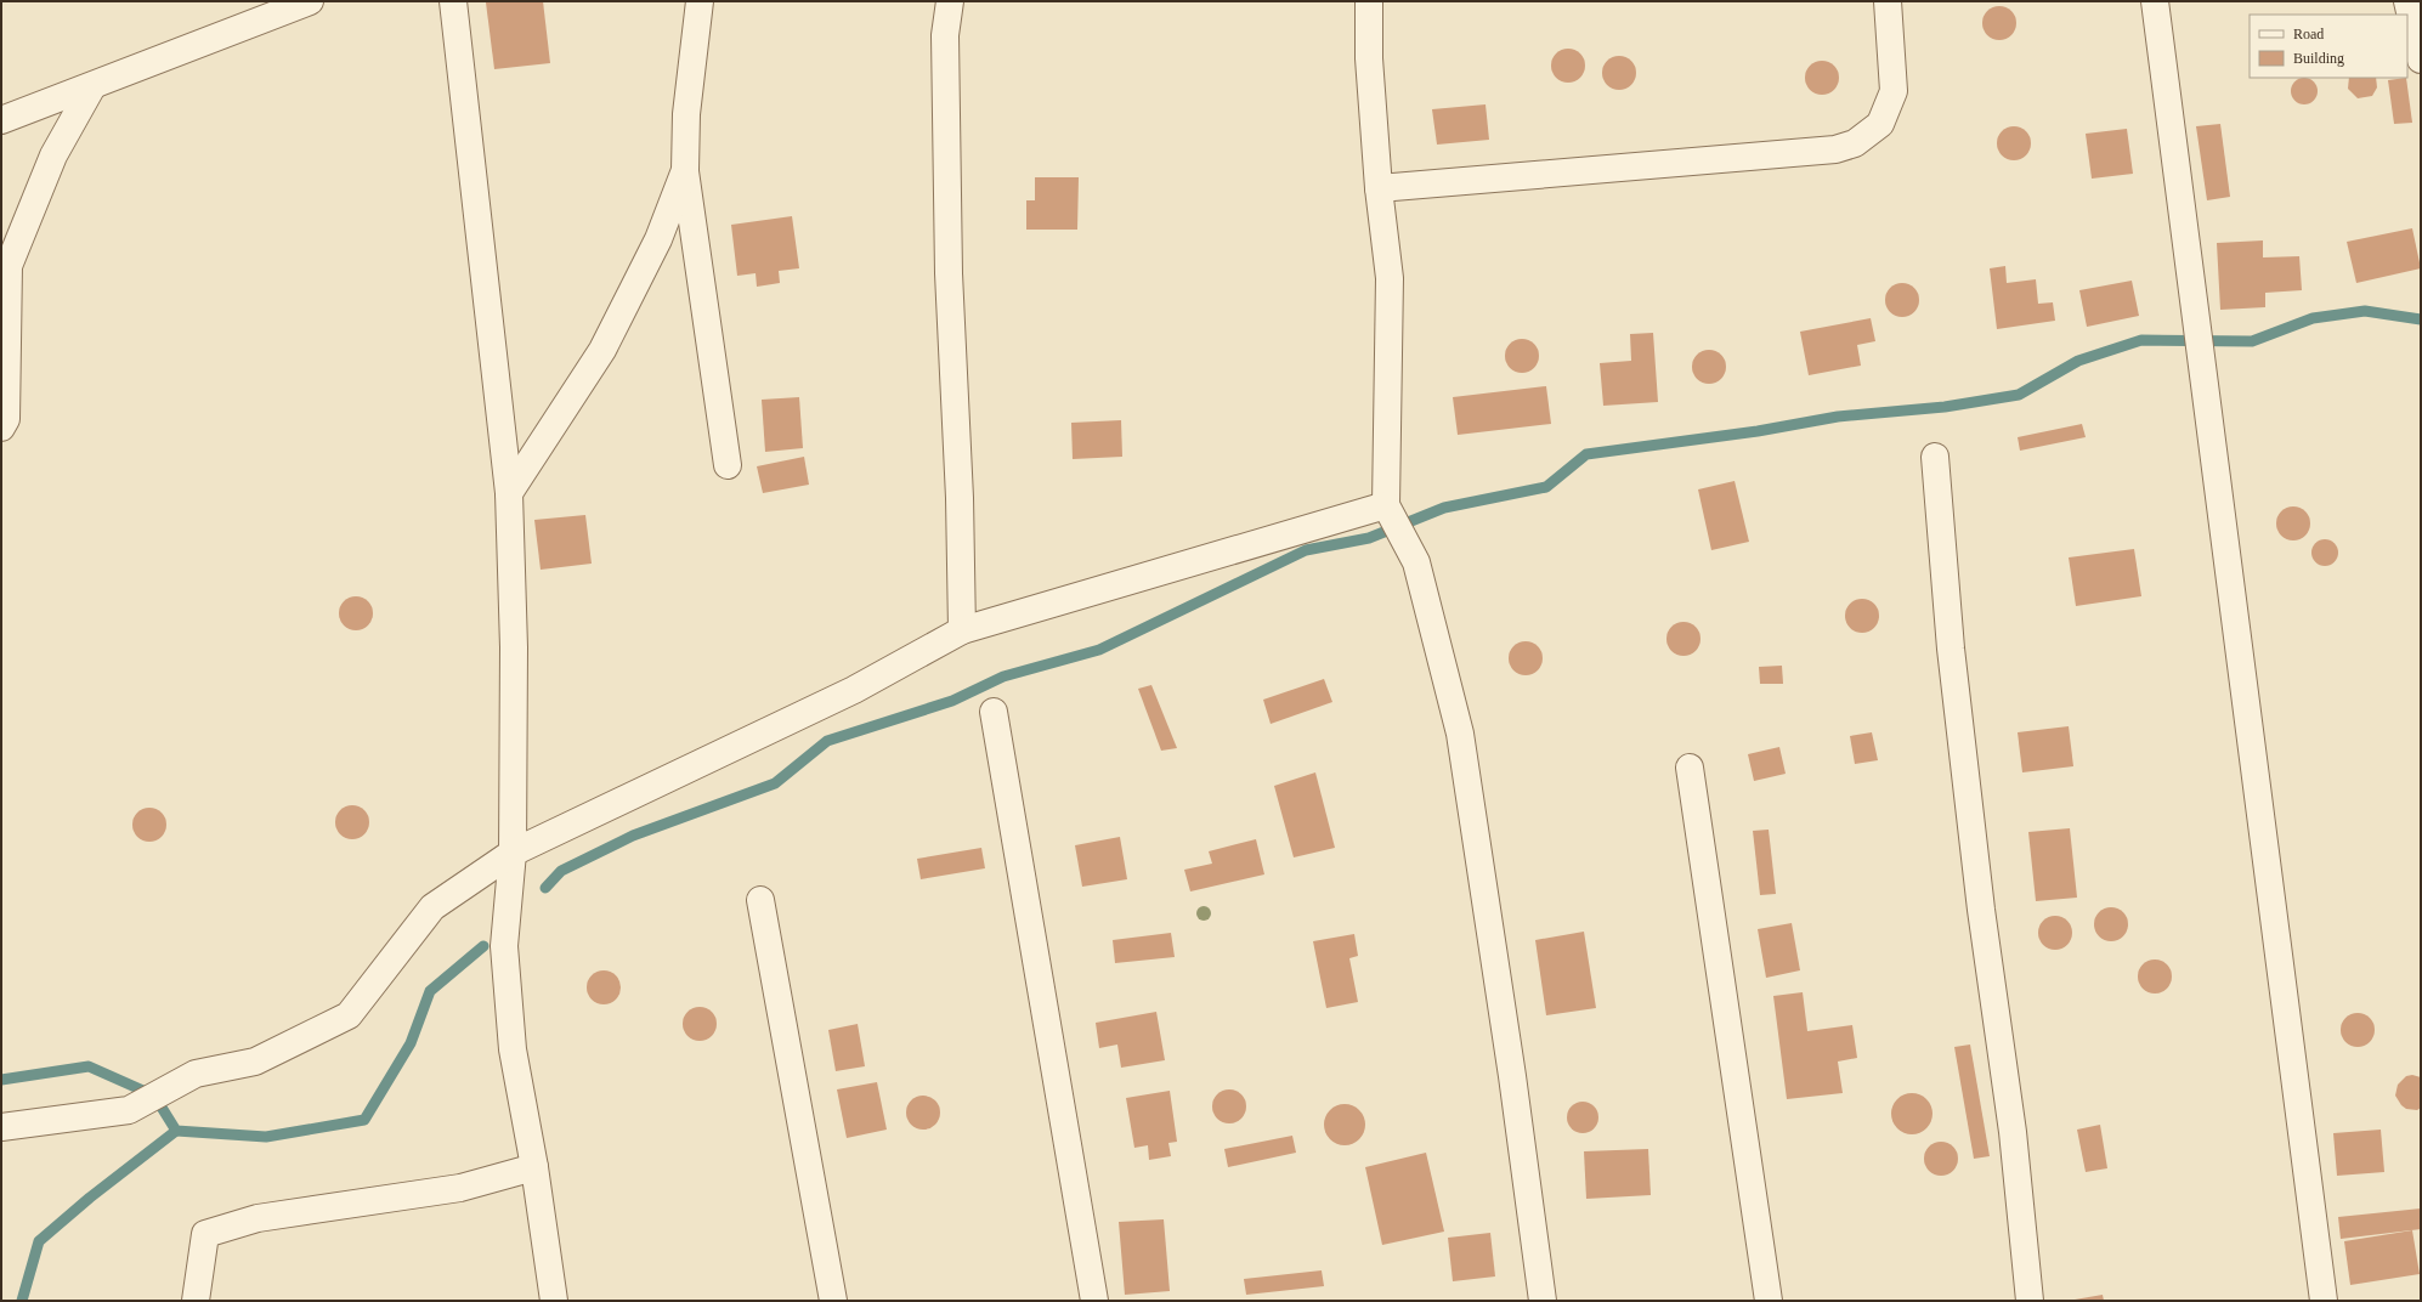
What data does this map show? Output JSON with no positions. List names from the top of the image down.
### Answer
{
  "legend": ["Road", "Building"]
}
